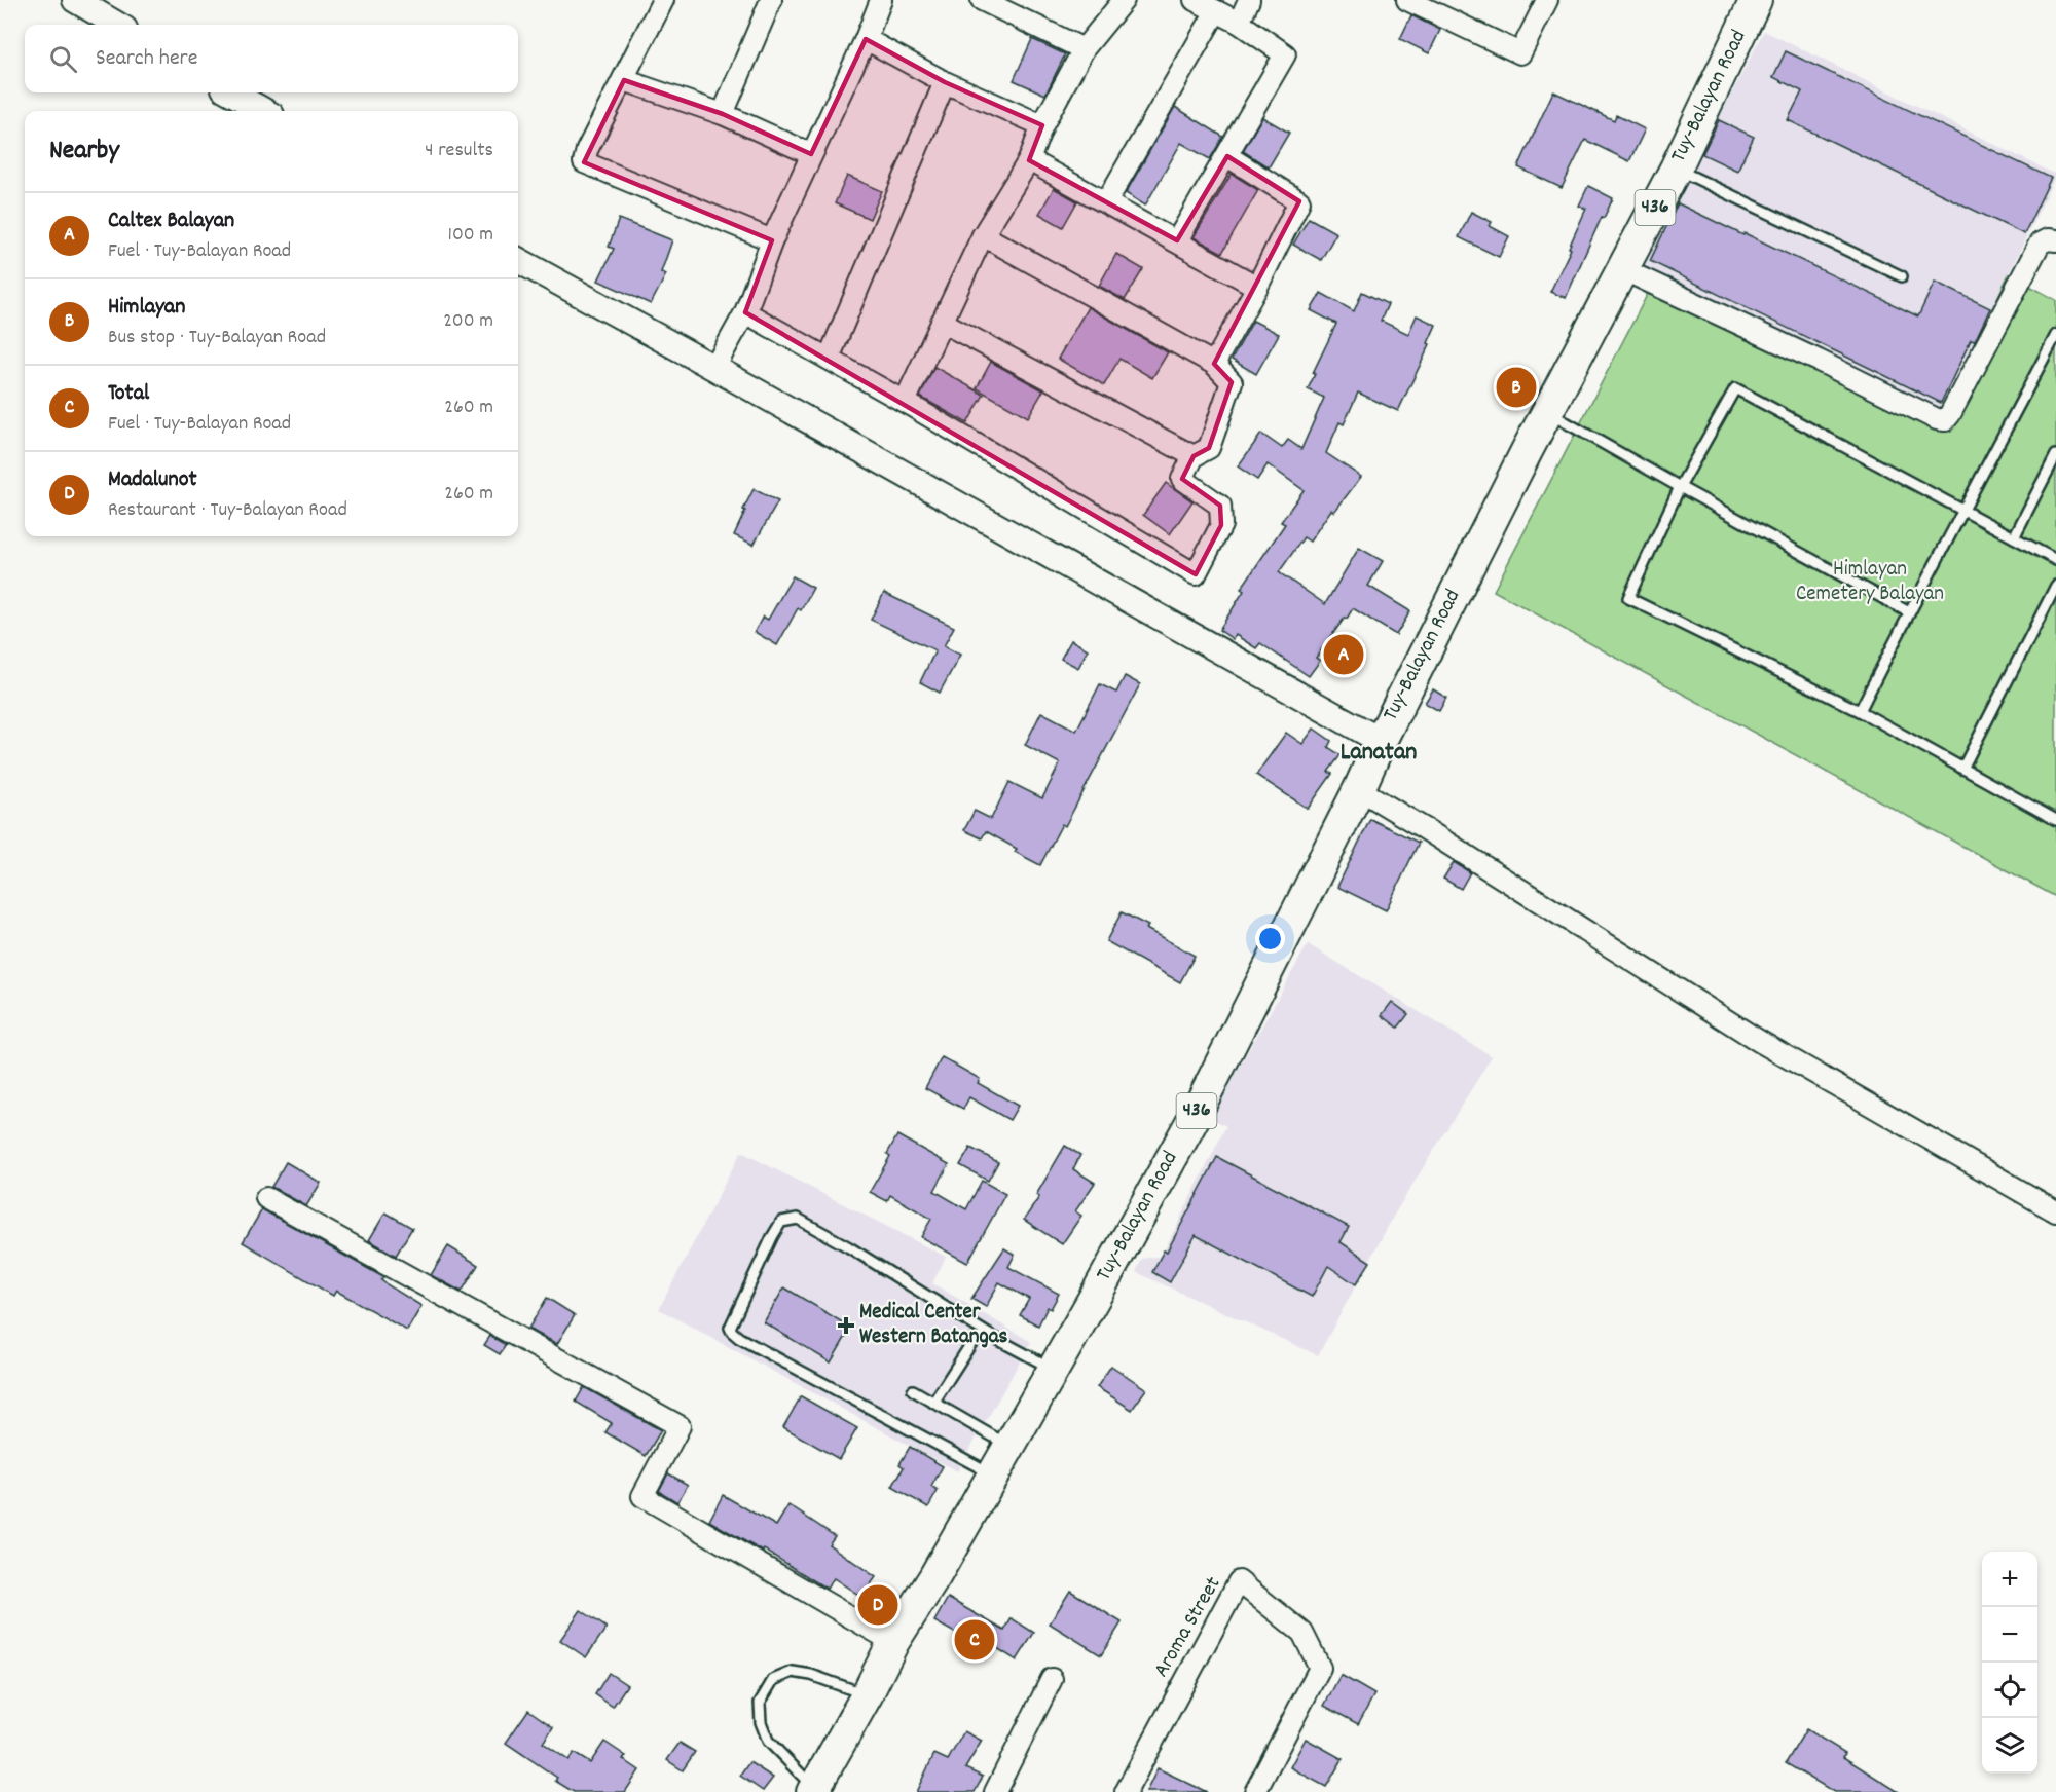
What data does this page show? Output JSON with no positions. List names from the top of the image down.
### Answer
{
  "streets": {
    "main road": ["Tuy-Balayan Road", "436"],
    "street": ["Aroma Street"]
  },
  "districts": ["Lanatan"],
  "parks": ["Himlayan Cemetery Balayan"],
  "places": {
    "health": ["Medical Center Western Batangas"]
  },
  "page": {
    "search": "Search here",
    "heading": ["Nearby", "4 results"],
    "list": [
      {
        "mark": "A",
        "name": "Caltex Balayan",
        "note": "Fuel · Tuy-Balayan Road",
        "value": "100 m"
      },
      {
        "mark": "B",
        "name": "Himlayan",
        "note": "Bus stop · Tuy-Balayan Road",
        "value": "200 m"
      },
      {
        "mark": "C",
        "name": "Total",
        "note": "Fuel · Tuy-Balayan Road",
        "value": "260 m"
      },
      {
        "mark": "D",
        "name": "Madalunot",
        "note": "Restaurant · Tuy-Balayan Road",
        "value": "260 m"
      }
    ],
    "pins": [
      "B",
      "A",
      "D",
      "C"
    ],
    "map_buttons": ["+", "−"]
  }
}
